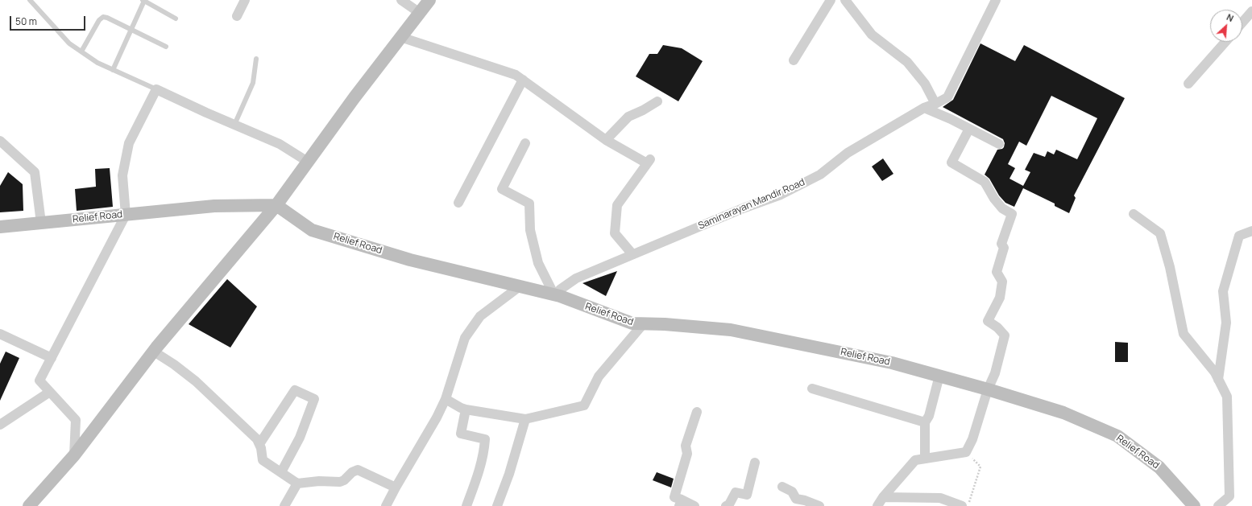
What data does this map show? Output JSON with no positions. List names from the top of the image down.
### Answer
{
  "streets": {
    "main road": ["Relief Road"],
    "street": ["Saminarayan Mandir Road"]
  },
  "crossings": [
    ["Saminarayan Mandir Road", "Relief Road"]
  ],
  "scale_bar": "50 m",
  "north": "top right"
}
